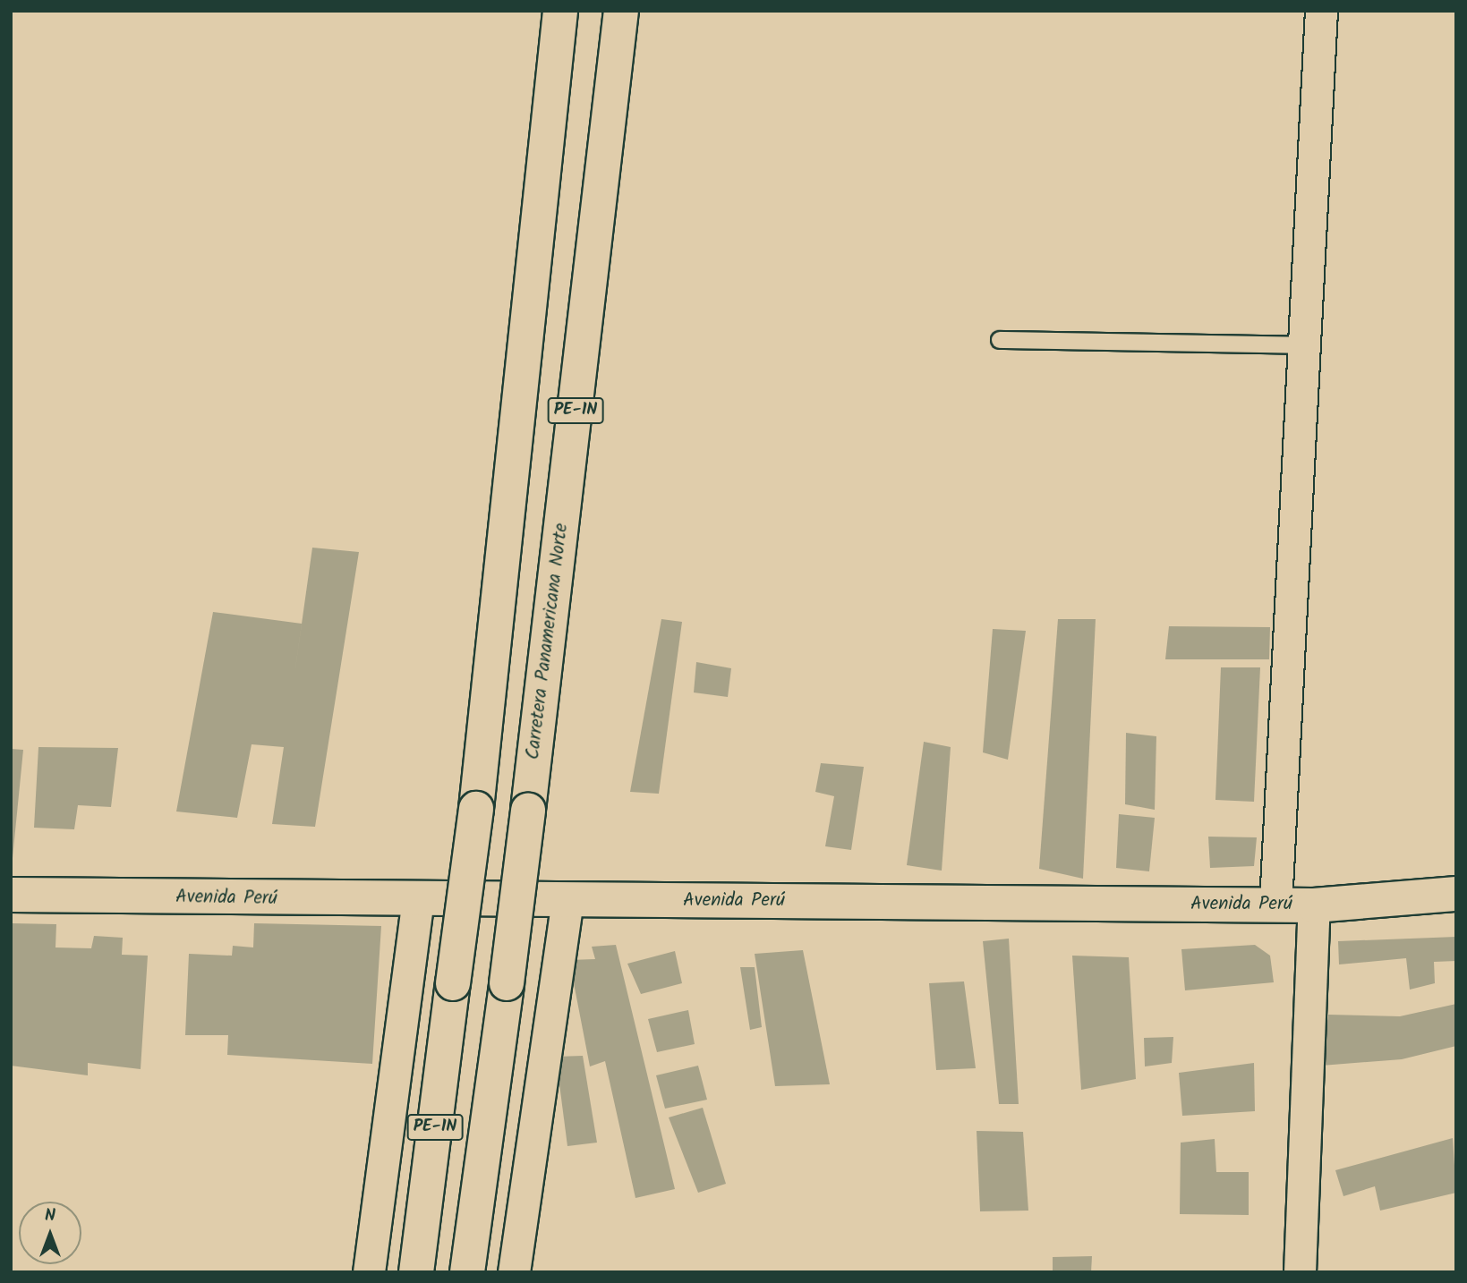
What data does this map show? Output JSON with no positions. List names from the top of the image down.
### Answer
{
  "streets": {
    "main road": ["PE-1N", "Carretera Panamericana Norte", "Avenida Perú"]
  },
  "north": "top"
}
